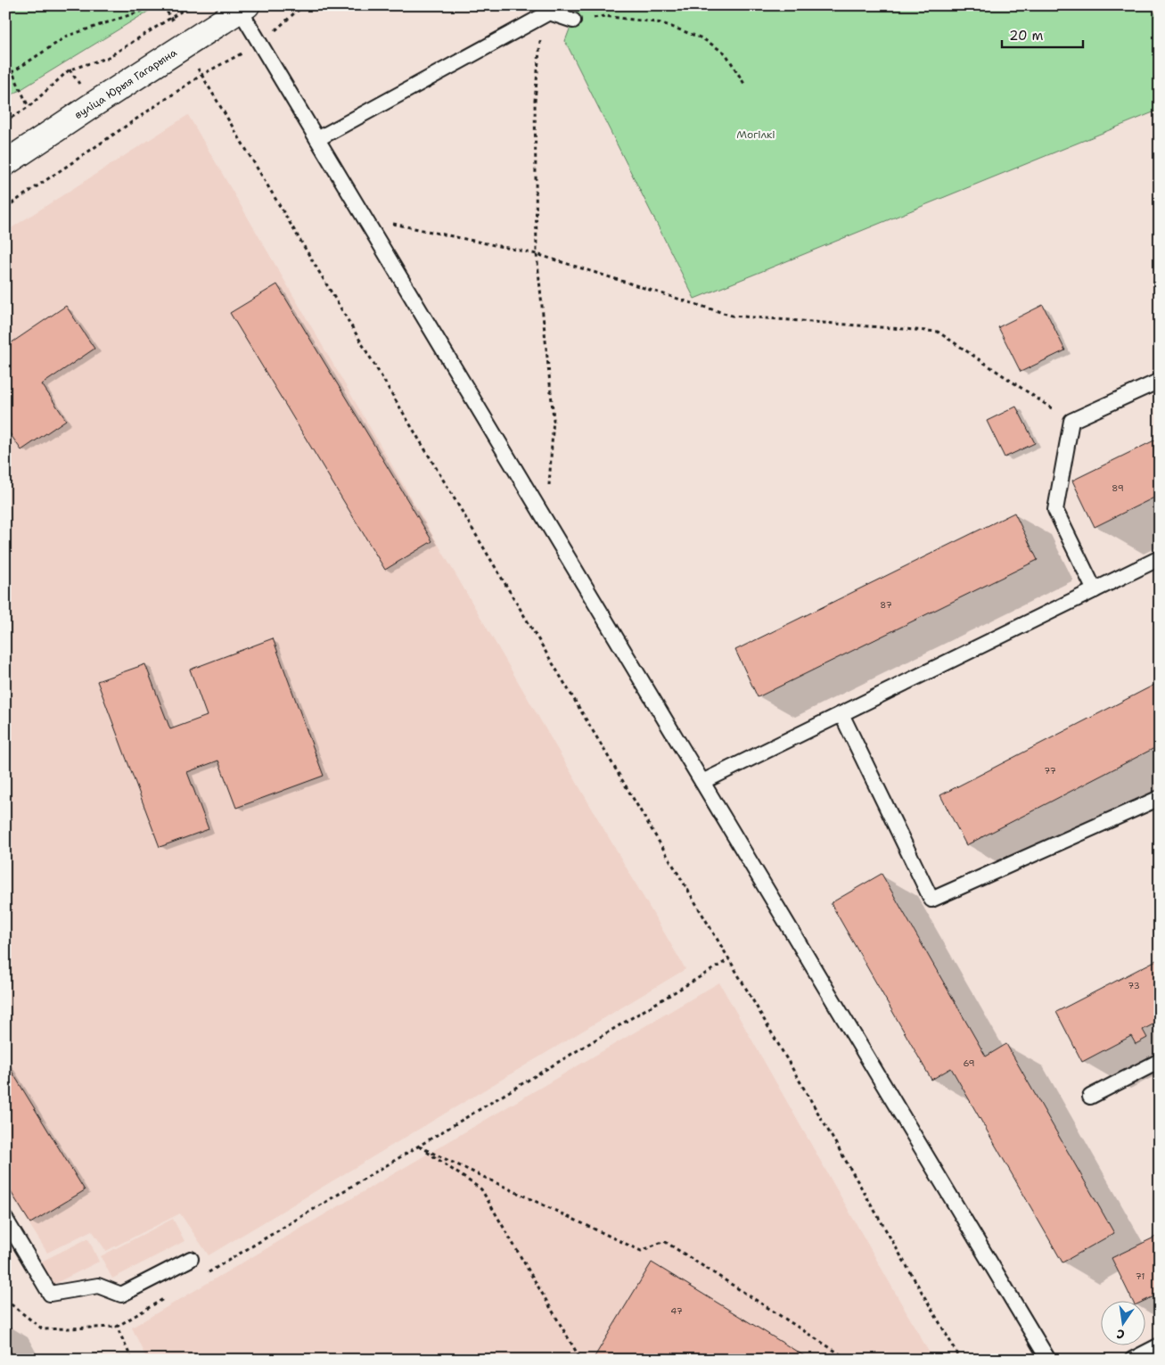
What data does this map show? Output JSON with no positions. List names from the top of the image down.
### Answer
{
  "streets": {
    "main road": ["вуліца Юрыя Гагарына"]
  },
  "parks": ["Могілкі"],
  "house_numbers": [
    "89",
    "87",
    "77",
    "73",
    "69",
    "71",
    "47"
  ],
  "scale_bar": "20 m",
  "north": "bottom"
}
